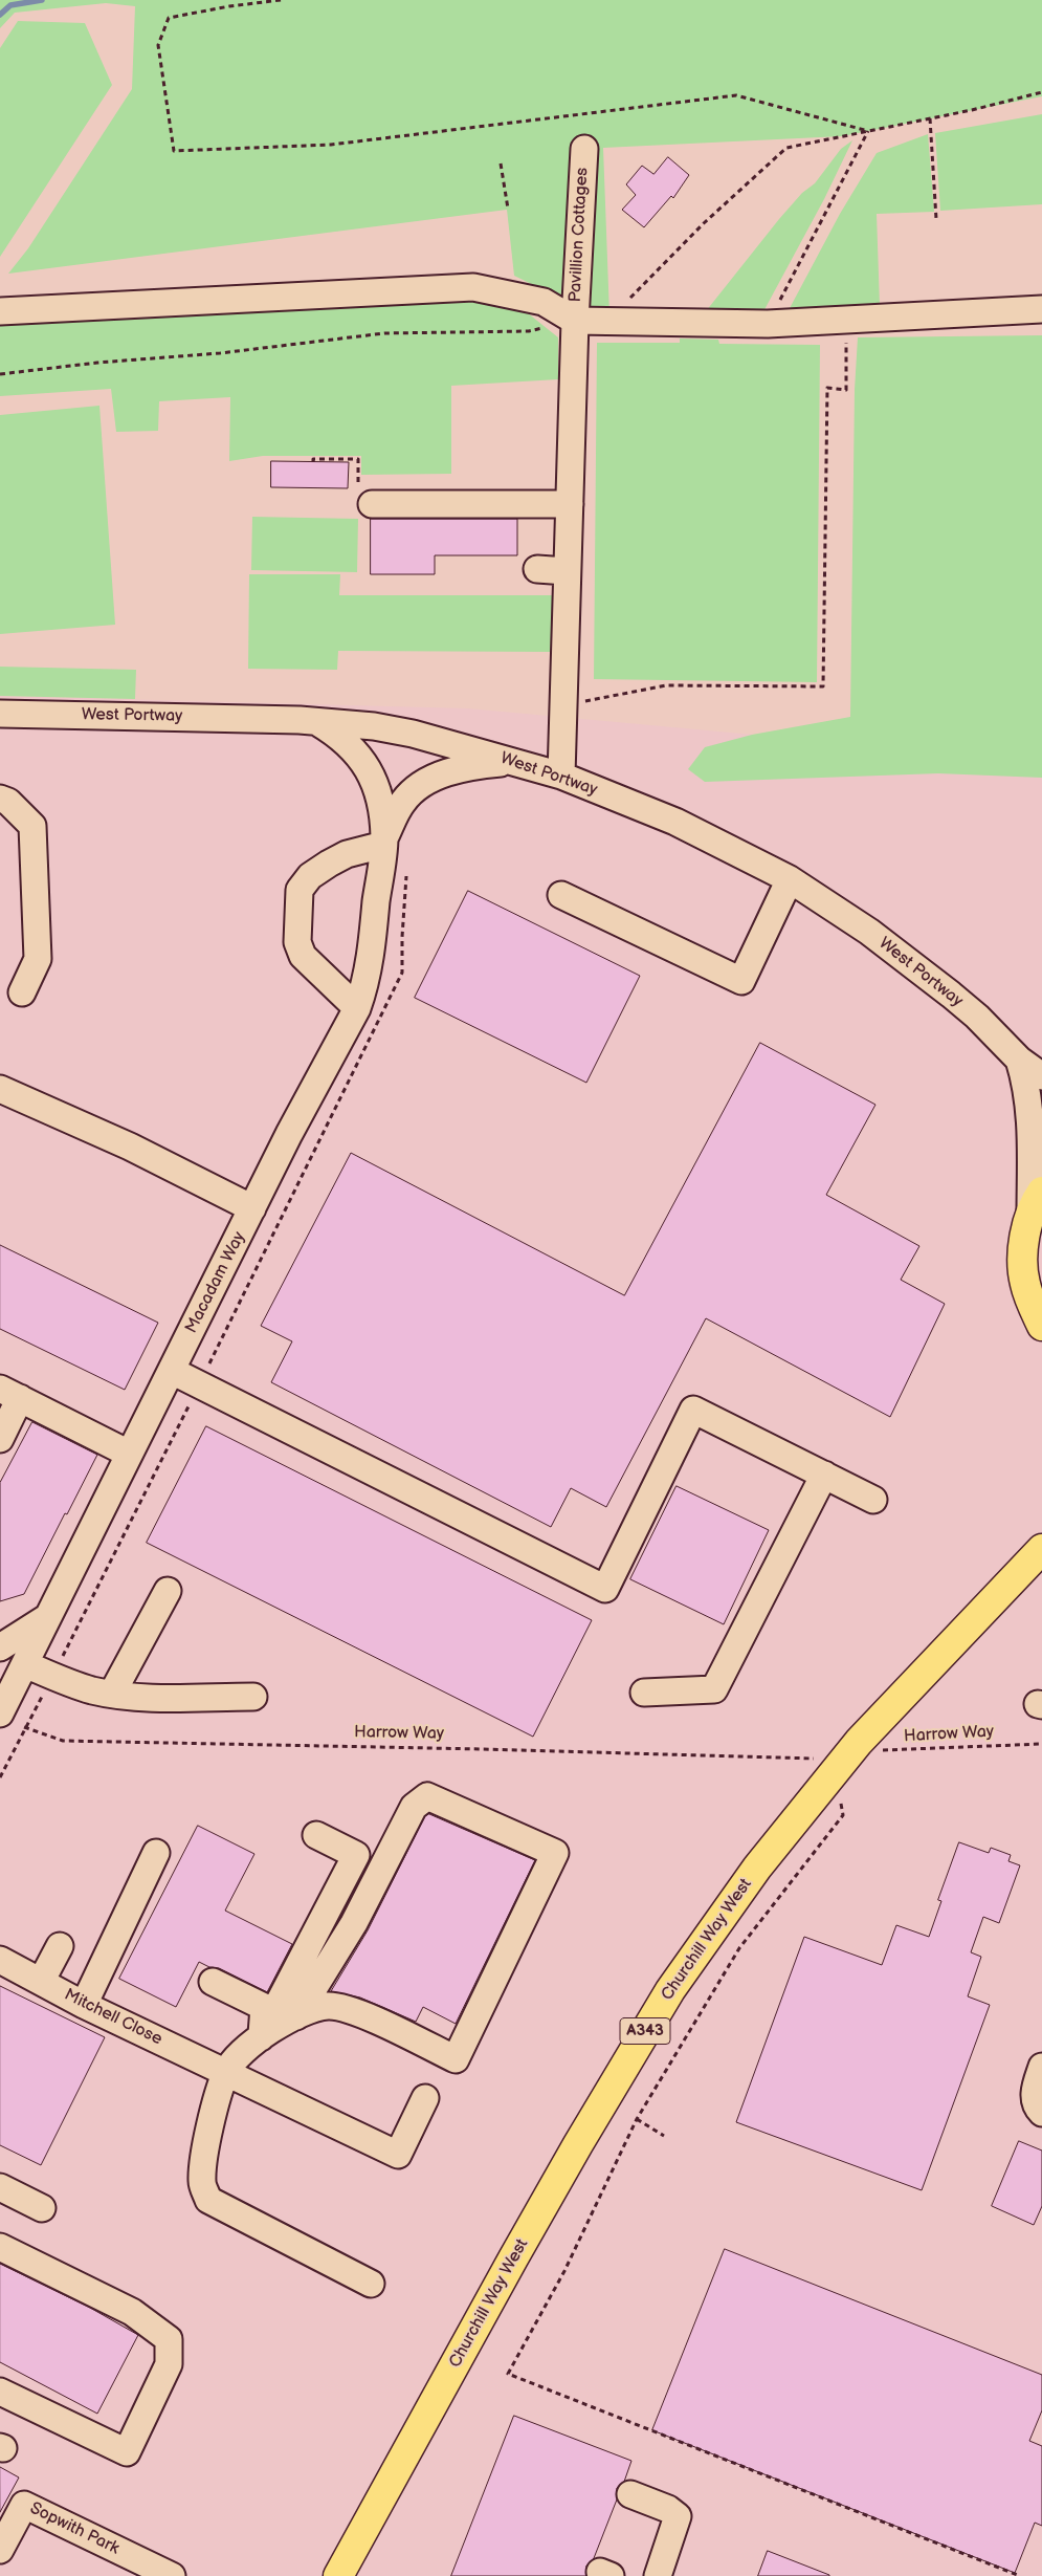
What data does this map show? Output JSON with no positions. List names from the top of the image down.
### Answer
{
  "streets": {
    "main road": ["Churchill Way West", "A343"],
    "street": [
      "Pavillion Cottages",
      "West Portway",
      "Macadam Way",
      "Mitchell Close",
      "Sopwith Park"
    ],
    "path": ["Harrow Way"]
  },
  "crossings": [
    ["Pavillion Cottages", "West Portway"],
    ["Macadam Way", "Harrow Way"]
  ]
}
